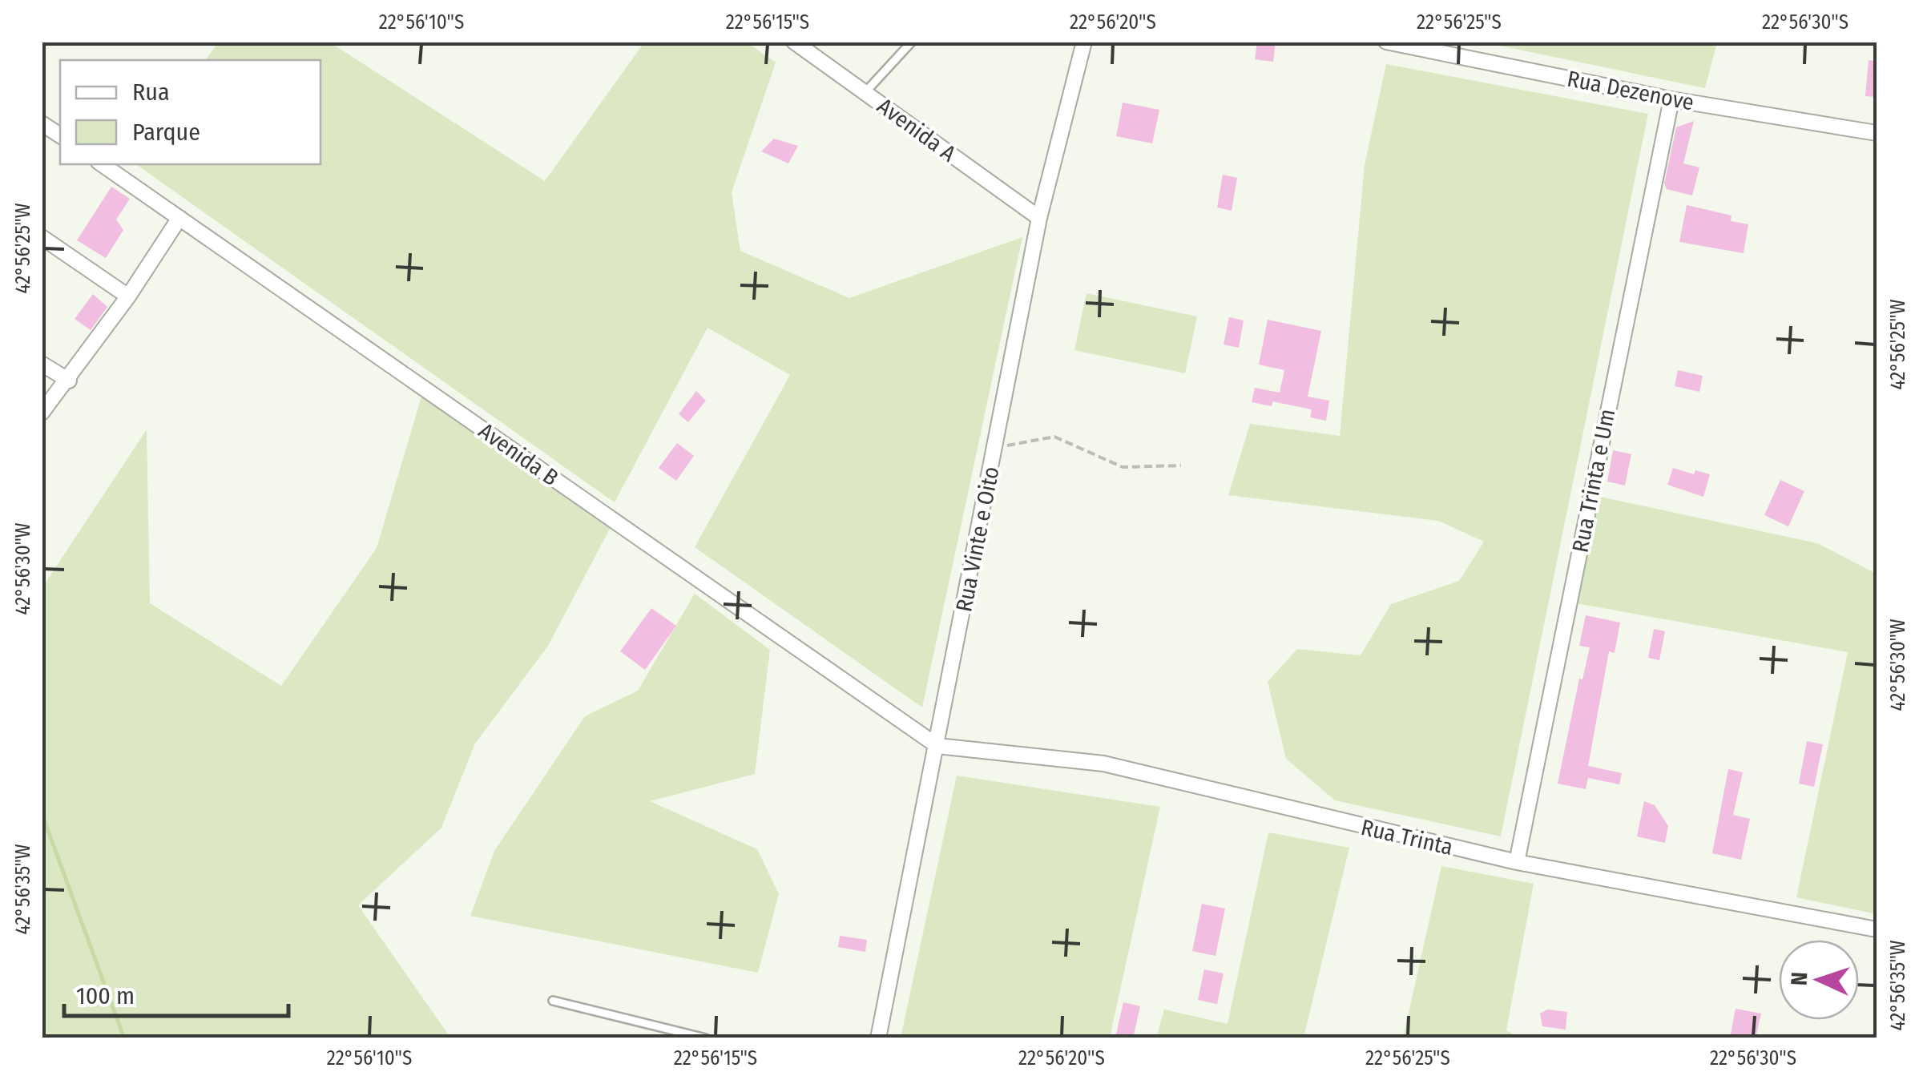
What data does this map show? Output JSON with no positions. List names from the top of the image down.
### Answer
{
  "streets": {
    "street": [
      "Rua Dezenove",
      "Avenida A",
      "Avenida B",
      "Rua Trinta e Um",
      "Rua Vinte e Oito",
      "Rua Trinta"
    ]
  },
  "crossings": [
    ["Rua Dezenove", "Rua Trinta e Um"],
    ["Avenida A", "Rua Vinte e Oito"],
    ["Avenida B", "Rua Vinte e Oito"],
    ["Avenida B", "Rua Trinta"],
    ["Rua Trinta e Um", "Rua Trinta"],
    ["Rua Vinte e Oito", "Rua Trinta"]
  ],
  "legend": ["Rua", "Parque"],
  "scale_bar": "100 m",
  "north": "left",
  "coordinates": [
    "22°56'10\"S",
    "22°56'15\"S",
    "22°56'20\"S",
    "22°56'25\"S",
    "22°56'30\"S",
    "42°56'25\"W",
    "42°56'30\"W",
    "42°56'35\"W"
  ]
}
